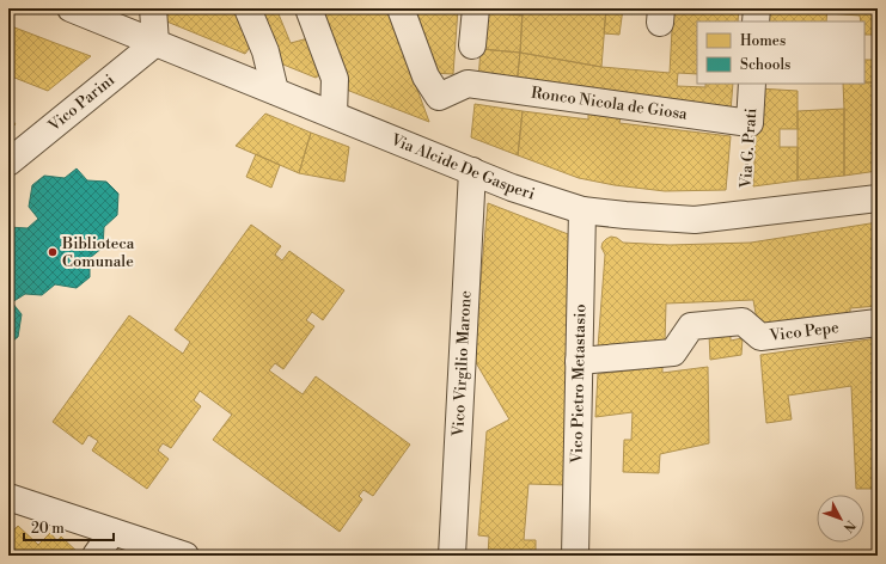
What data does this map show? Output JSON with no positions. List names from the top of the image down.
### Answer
{
  "streets": {
    "street": [
      "Vico Parini",
      "Ronco Nicola de Giosa",
      "Via G. Prati",
      "Via Alcide De Gasperi",
      "Vico Pepe",
      "Vico Virgilio Marone",
      "Vico Pietro Metastasio"
    ]
  },
  "crossings": [
    ["Vico Parini", "Via Alcide De Gasperi"],
    ["Ronco Nicola de Giosa", "Via G. Prati"],
    ["Via G. Prati", "Via Alcide De Gasperi"],
    ["Via Alcide De Gasperi", "Vico Virgilio Marone"],
    ["Via Alcide De Gasperi", "Vico Pietro Metastasio"],
    ["Vico Pepe", "Vico Pietro Metastasio"]
  ],
  "places": ["Biblioteca Comunale"],
  "legend": ["Homes", "Schools"],
  "scale_bar": "20 m",
  "north": "bottom right"
}
